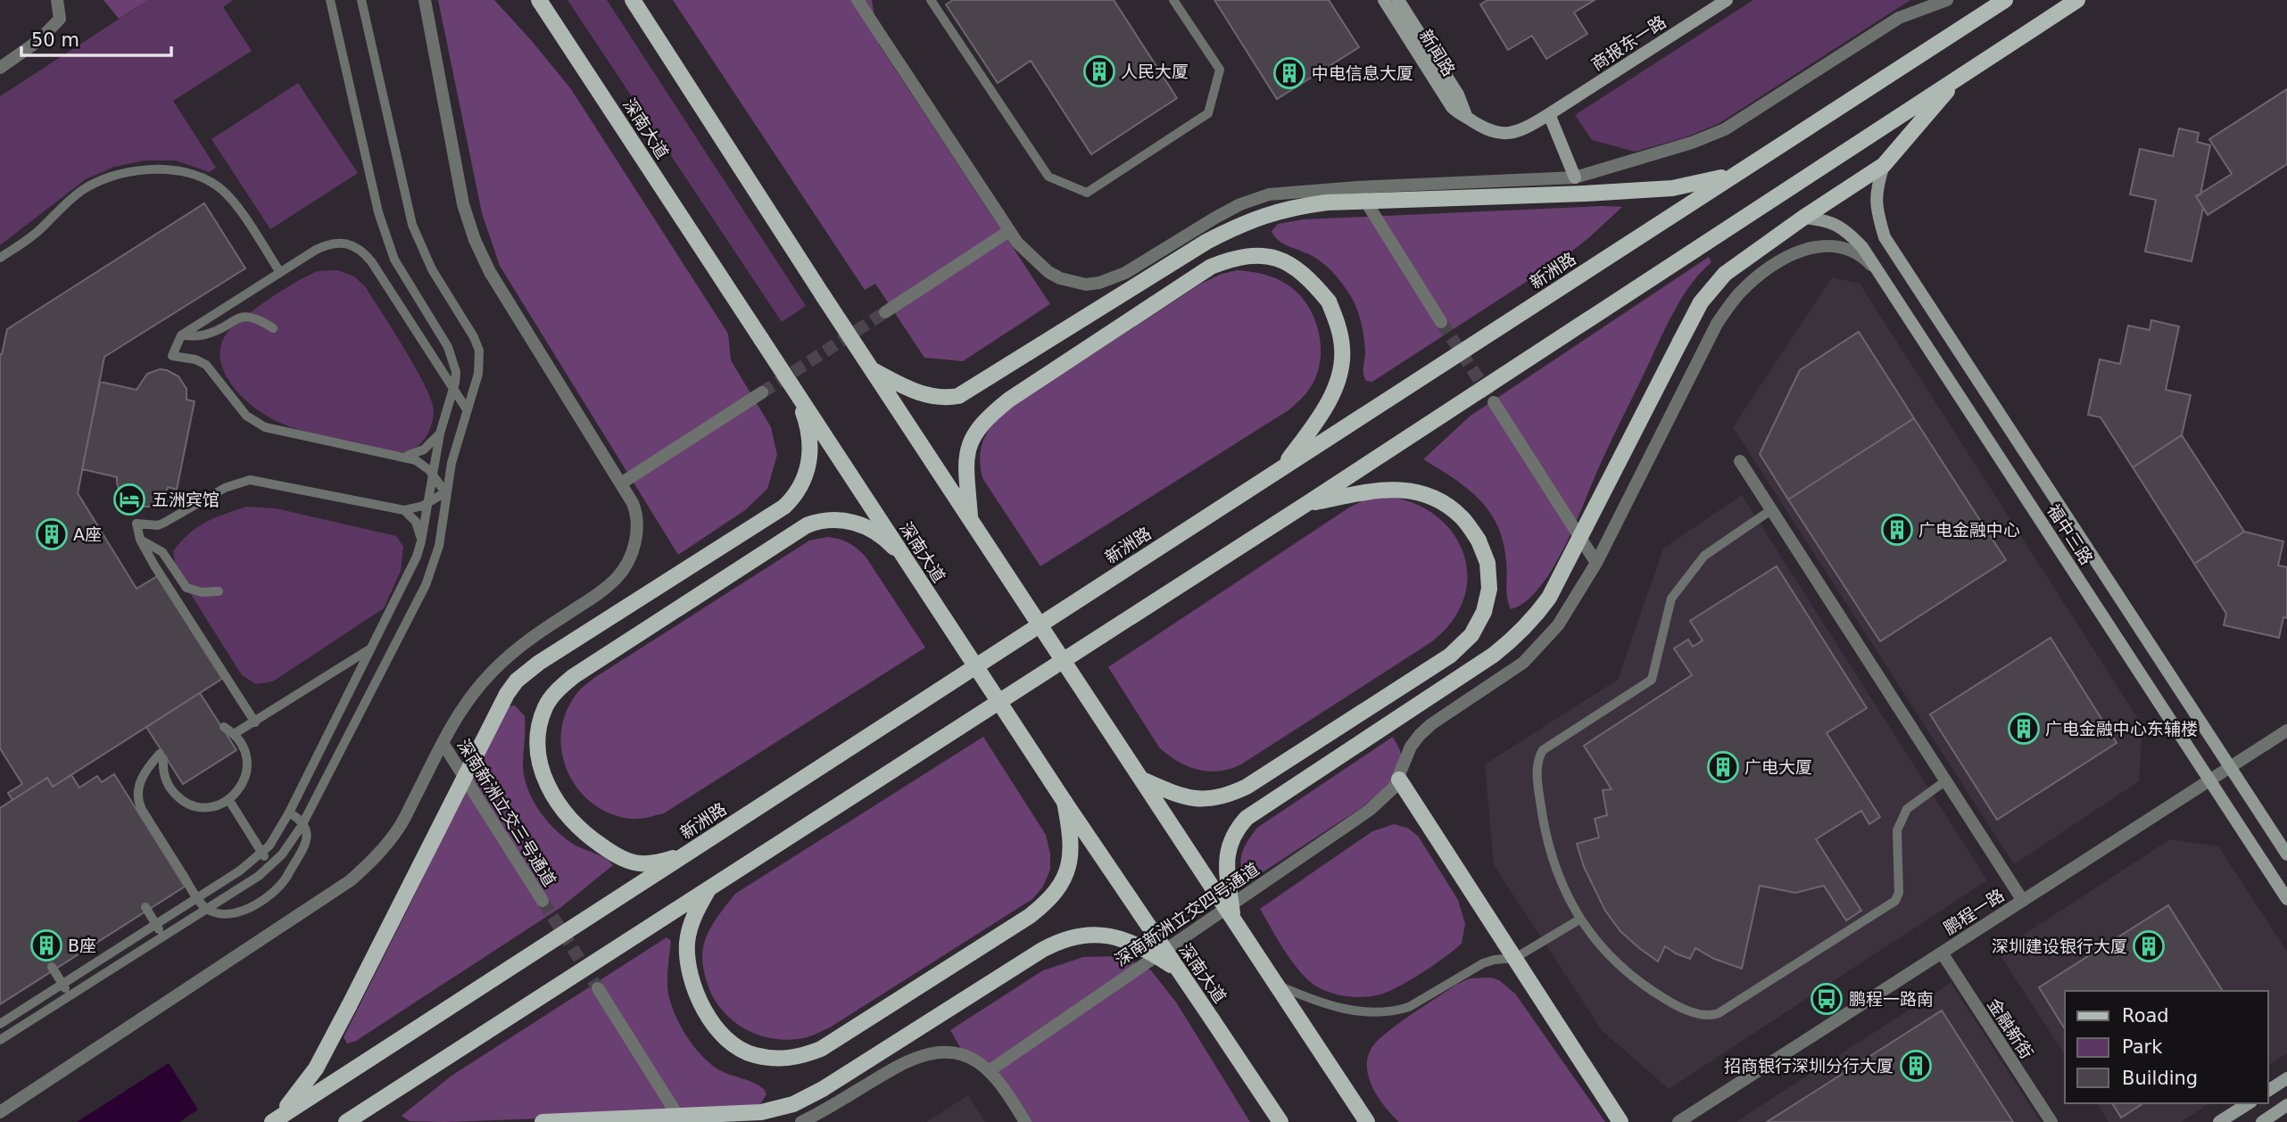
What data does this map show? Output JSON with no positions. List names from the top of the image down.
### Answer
{
  "streets": {
    "main road": ["深南大道", "新洲路"],
    "street": [
      "商报东一路",
      "新闻路",
      "福中三路",
      "深南新洲立交三号通道",
      "鹏程一路",
      "深南新洲立交四号通道",
      "金融新街"
    ]
  },
  "crossings": [
    ["商报东一路", "新闻路"],
    ["福中三路", "鹏程一路"],
    ["鹏程一路", "金融新街"]
  ],
  "places": {
    "building": [
      "人民大厦",
      "中电信息大厦",
      "广电金融中心",
      "A座",
      "广电金融中心东辅楼",
      "广电大厦",
      "B座",
      "深圳建设银行大厦",
      "招商银行深圳分行大厦"
    ],
    "hotel": ["五洲宾馆"],
    "bus stop": ["鹏程一路南"]
  },
  "legend": ["Road", "Park", "Building"],
  "scale_bar": "50 m"
}
